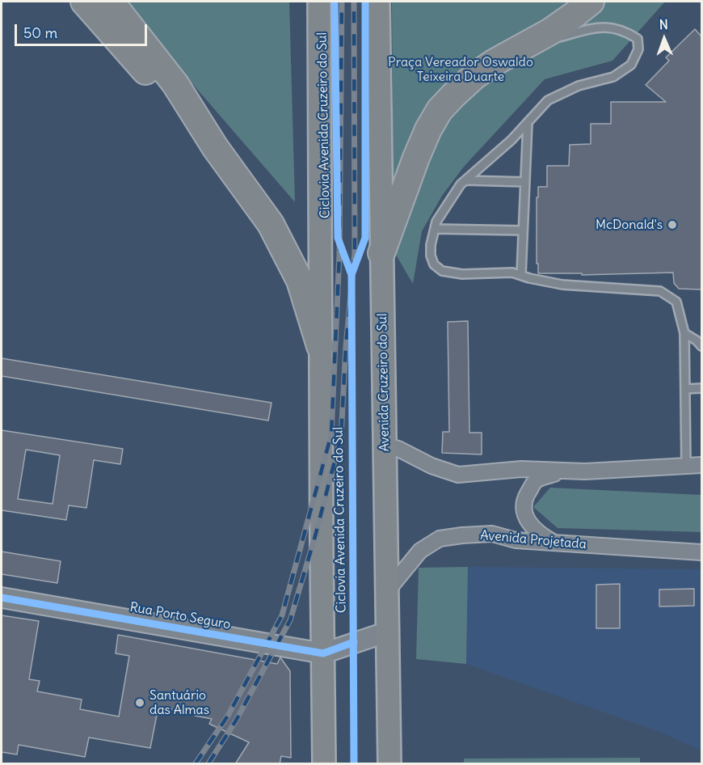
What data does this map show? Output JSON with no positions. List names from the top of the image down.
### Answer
{
  "streets": {
    "main road": ["Avenida Cruzeiro do Sul"],
    "street": ["Avenida Projetada", "Rua Porto Seguro"],
    "cycle path": ["Ciclovia Avenida Cruzeiro do Sul"]
  },
  "crossings": [
    ["Avenida Cruzeiro do Sul", "Avenida Projetada"],
    ["Avenida Cruzeiro do Sul", "Rua Porto Seguro"]
  ],
  "parks": ["Praça Vereador Oswaldo Teixeira Duarte"],
  "places": ["McDonald's", "Santuário das Almas"],
  "scale_bar": "50 m",
  "north": "top"
}
